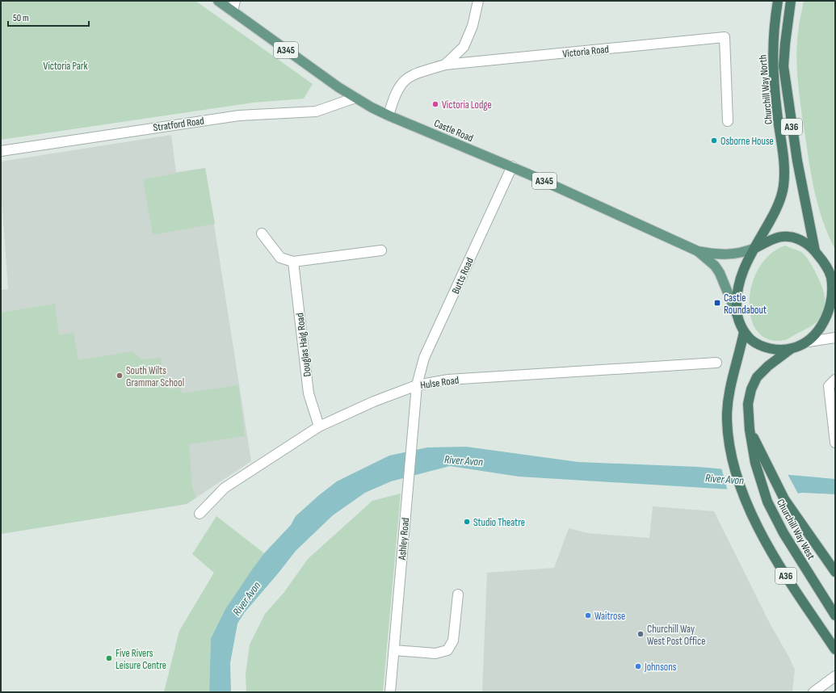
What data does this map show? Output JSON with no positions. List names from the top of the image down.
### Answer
{
  "streets": {
    "highway": ["Churchill Way North", "A36", "Churchill Way West"],
    "main road": ["A345", "Castle Road"],
    "street": [
      "Victoria Road",
      "Stratford Road",
      "Butts Road",
      "Douglas Haig Road",
      "Hulse Road",
      "Ashley Road"
    ]
  },
  "crossings": [
    ["A345", "Churchill Way North"],
    ["A345", "A36"],
    ["A345", "Castle Road"],
    ["A345", "Churchill Way West"],
    ["Victoria Road", "Castle Road"],
    ["Churchill Way North", "A36"],
    ["Churchill Way North", "Churchill Way West"],
    ["Stratford Road", "Castle Road"],
    ["A36", "Churchill Way West"],
    ["Castle Road", "Butts Road"],
    ["Butts Road", "Hulse Road"],
    ["Butts Road", "Ashley Road"],
    ["Douglas Haig Road", "Hulse Road"],
    ["Hulse Road", "Ashley Road"]
  ],
  "water": ["River Avon"],
  "parks": ["Victoria Park"],
  "places": {
    "other": [
      "Victoria Lodge",
      "Osborne House",
      "South Wilts Grammar School",
      "Studio Theatre",
      "Waitrose",
      "Churchill Way West Post Office",
      "Five Rivers Leisure Centre",
      "Johnsons"
    ],
    "transit": ["Castle Roundabout"]
  },
  "scale_bar": "50 m"
}
